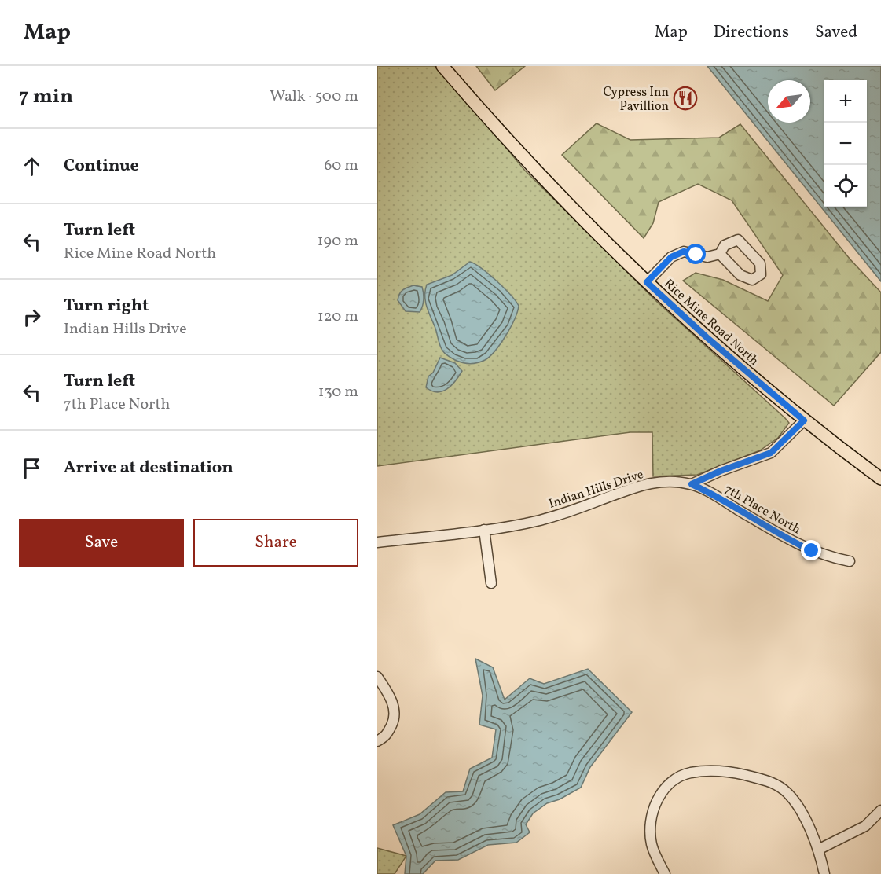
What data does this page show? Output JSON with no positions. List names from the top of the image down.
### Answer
{
  "streets": {
    "main road": ["Rice Mine Road North"],
    "street": ["Indian Hills Drive", "7th Place North"]
  },
  "crossings": [
    ["Indian Hills Drive", "7th Place North"]
  ],
  "places": {
    "restaurant": ["Cypress Inn Pavillion"]
  },
  "north": "bottom left",
  "page": {
    "header": "Map",
    "nav": ["Map", "Directions", "Saved"],
    "heading": ["7 min", "Walk · 500 m"],
    "map_buttons": ["+", "−"],
    "list": [
      ["Continue", "60 m"],
      ["Turn left", "Rice Mine Road North", "190 m"],
      ["Turn right", "Indian Hills Drive", "120 m"],
      ["Turn left", "7th Place North", "130 m"],
      "Arrive at destination"
    ],
    "buttons": ["Save", "Share"]
  }
}
